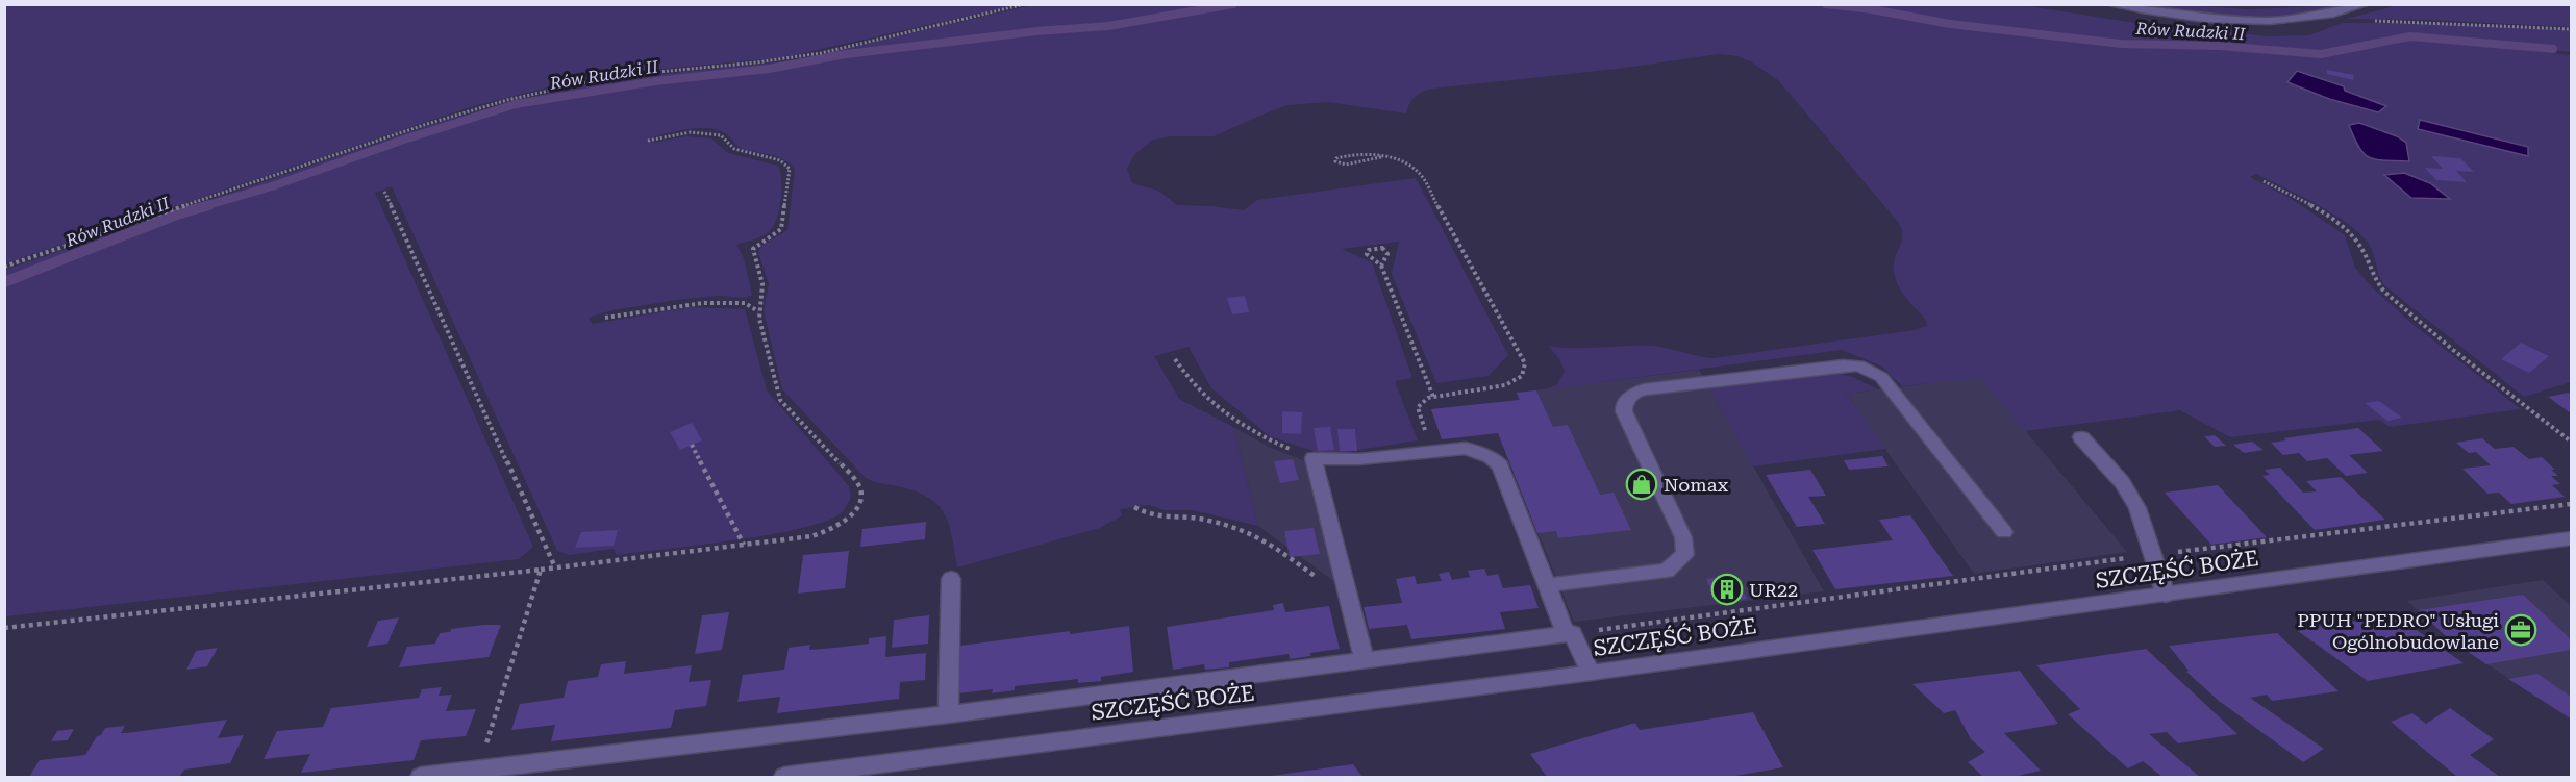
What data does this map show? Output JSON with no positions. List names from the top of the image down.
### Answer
{
  "streets": {
    "street": ["SZCZĘŚĆ BOŻE"]
  },
  "water": ["Rów Rudzki II"],
  "places": {
    "shop": ["Nomax"],
    "building": ["UR22"],
    "office": ["PPUH \"PEDRO\" Usługi Ogólnobudowlane"]
  }
}
